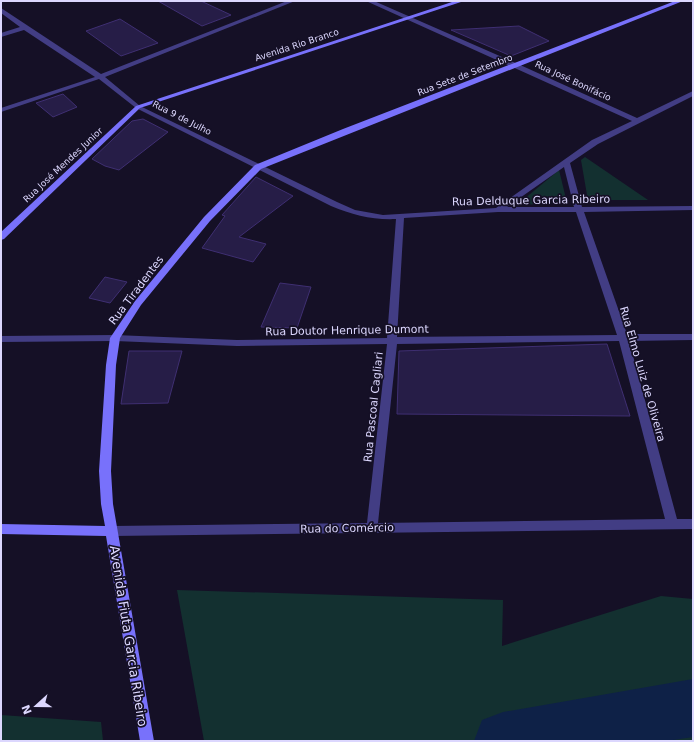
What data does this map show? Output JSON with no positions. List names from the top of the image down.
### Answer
{
  "streets": {
    "main road": [
      "Avenida Rio Branco",
      "Rua Sete de Setembro",
      "Rua José Mendes Junior",
      "Rua Tiradentes",
      "Rua do Comércio",
      "Avenida Fiuta Garcia Ribeiro"
    ],
    "street": [
      "Rua José Bonifácio",
      "Rua 9 de Julho",
      "Rua Delduque Garcia Ribeiro",
      "Rua Doutor Henrique Dumont",
      "Rua Elmo Luiz de Oliveira",
      "Rua Pascoal Cagliari"
    ]
  },
  "crossings": [
    ["Avenida Rio Branco", "Rua José Bonifácio"],
    ["Avenida Rio Branco", "Rua 9 de Julho"],
    ["Avenida Rio Branco", "Rua José Mendes Junior"],
    ["Rua Sete de Setembro", "Rua José Bonifácio"],
    ["Rua Sete de Setembro", "Rua 9 de Julho"],
    ["Rua Sete de Setembro", "Rua Tiradentes"],
    ["Rua 9 de Julho", "Rua José Mendes Junior"],
    ["Rua 9 de Julho", "Rua Delduque Garcia Ribeiro"],
    ["Rua 9 de Julho", "Rua Tiradentes"],
    ["Rua Delduque Garcia Ribeiro", "Rua Elmo Luiz de Oliveira"],
    ["Rua Delduque Garcia Ribeiro", "Rua Pascoal Cagliari"],
    ["Rua Tiradentes", "Rua Doutor Henrique Dumont"],
    ["Rua Tiradentes", "Rua do Comércio"],
    ["Rua Tiradentes", "Avenida Fiuta Garcia Ribeiro"],
    ["Rua Doutor Henrique Dumont", "Rua Elmo Luiz de Oliveira"],
    ["Rua Doutor Henrique Dumont", "Rua Pascoal Cagliari"],
    ["Rua Elmo Luiz de Oliveira", "Rua do Comércio"],
    ["Rua Pascoal Cagliari", "Rua do Comércio"],
    ["Rua do Comércio", "Avenida Fiuta Garcia Ribeiro"]
  ],
  "north": "left"
}
